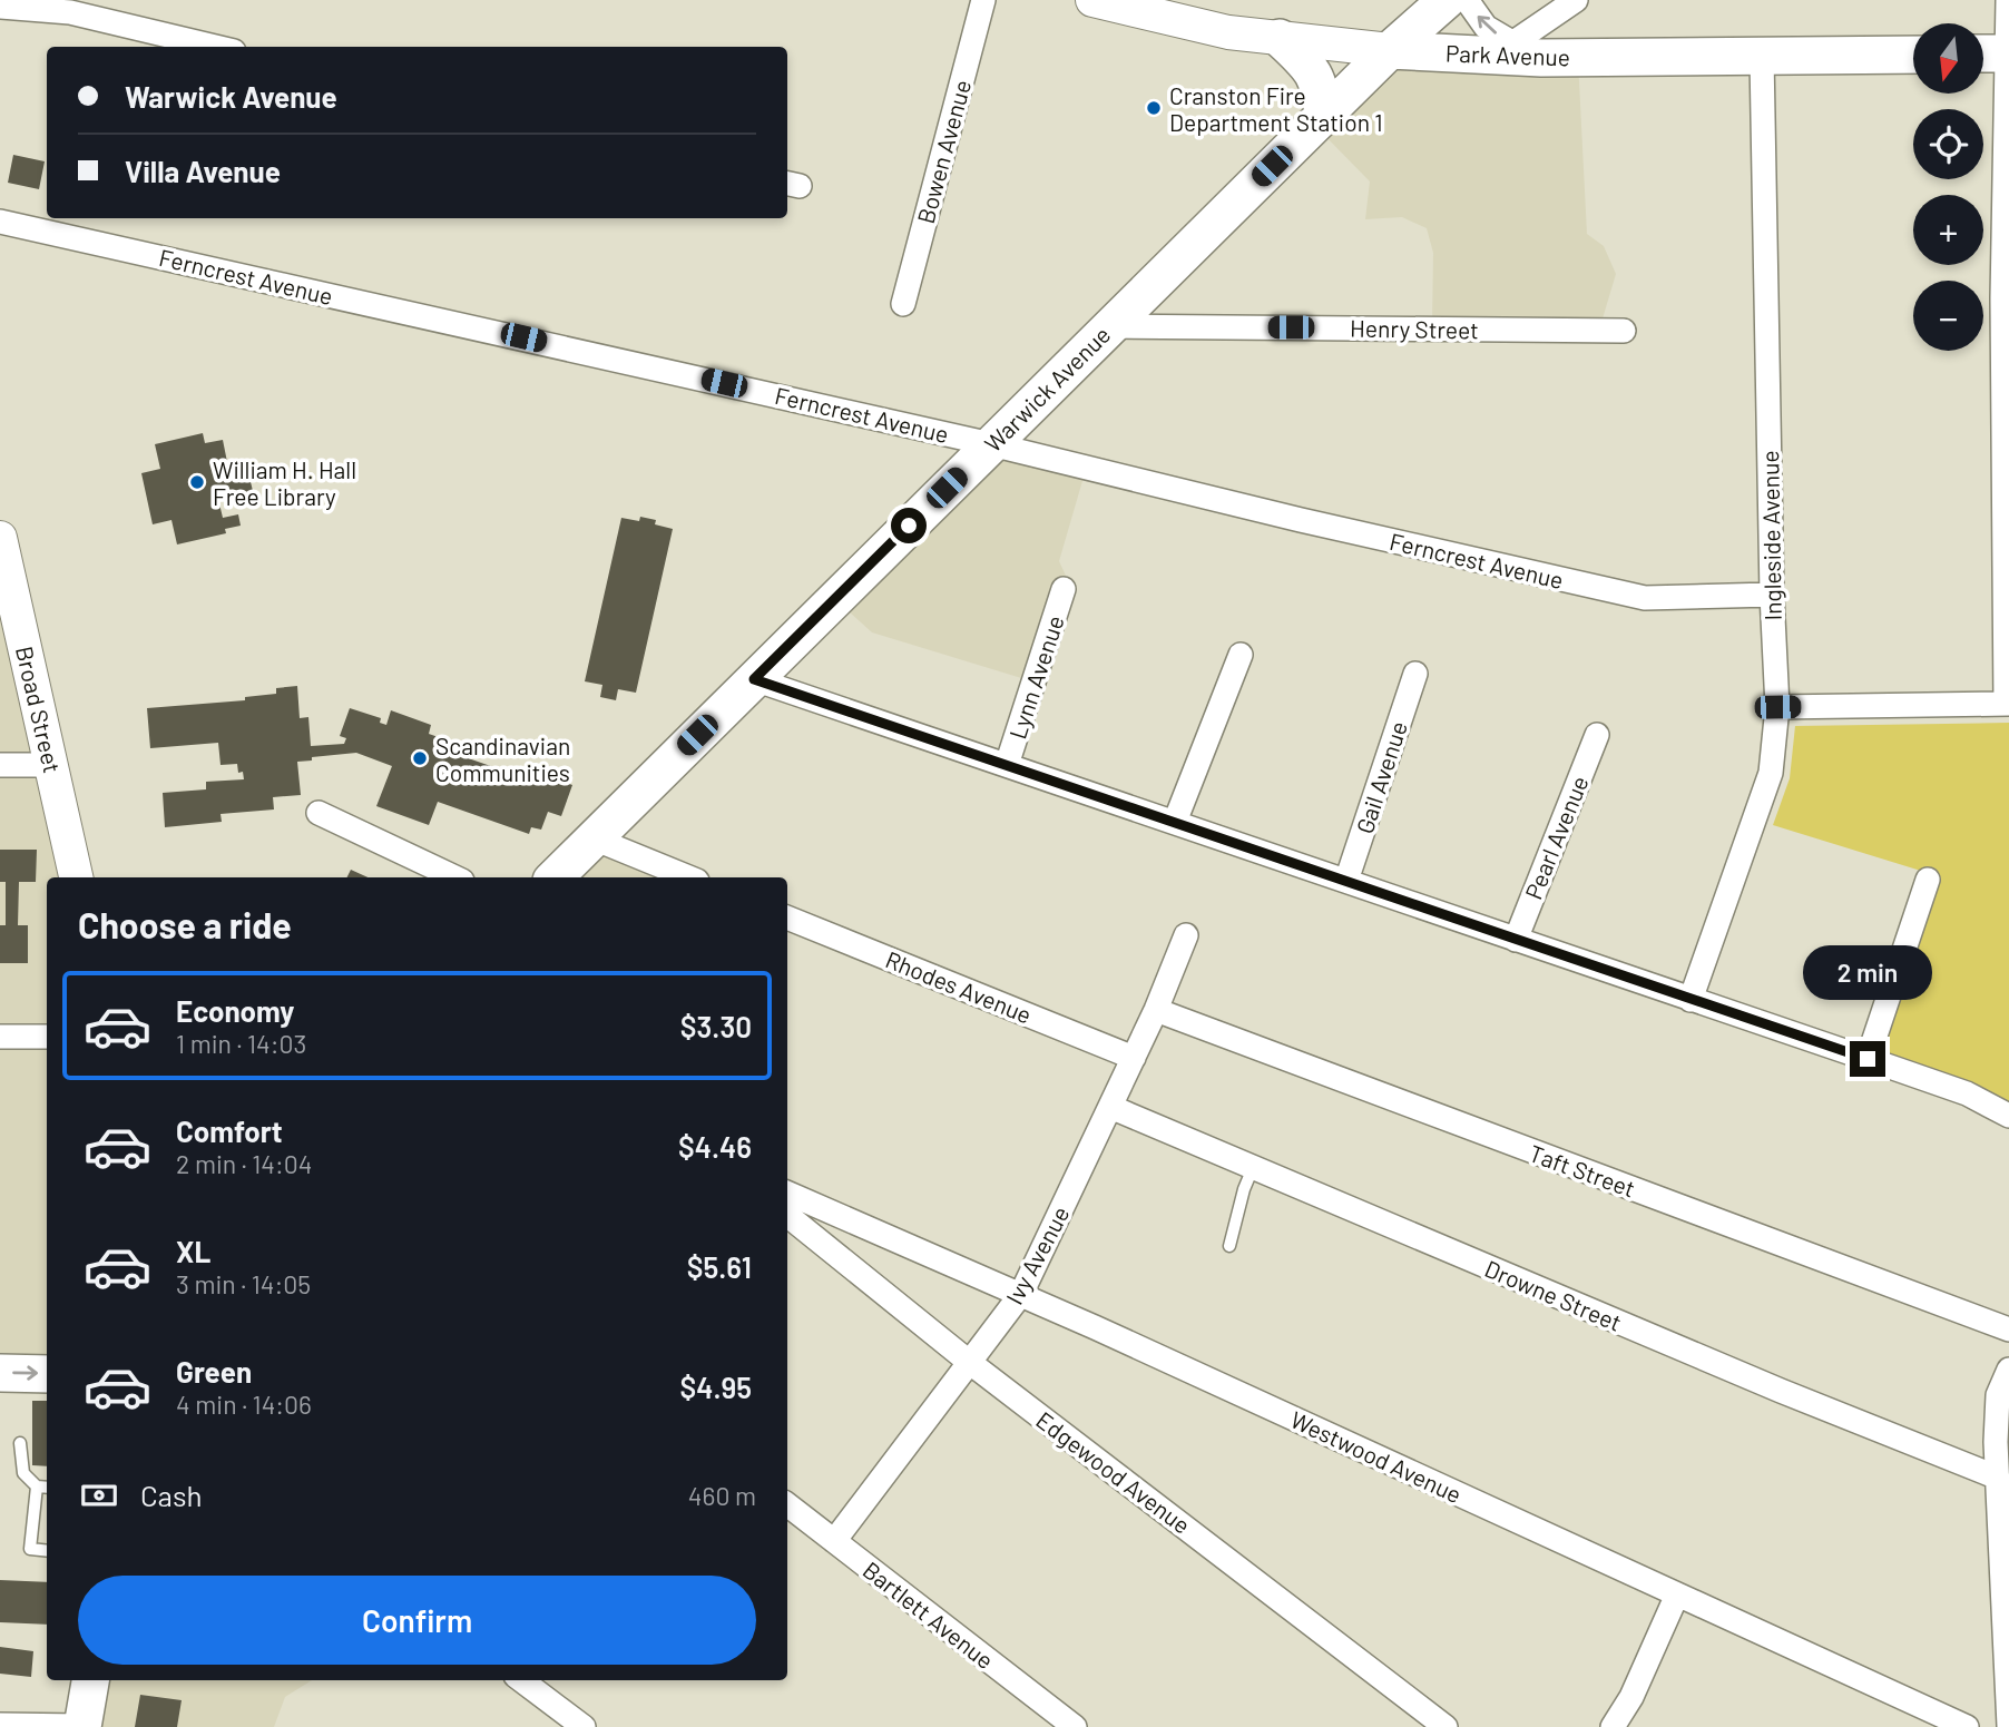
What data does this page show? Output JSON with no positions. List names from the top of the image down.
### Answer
{
  "streets": {
    "main road": ["Park Avenue", "Warwick Avenue", "Broad Street"],
    "street": [
      "Bowen Avenue",
      "Ferncrest Avenue",
      "Henry Street",
      "Ingleside Avenue",
      "Lynn Avenue",
      "Gail Avenue",
      "Pearl Avenue",
      "Rhodes Avenue",
      "Taft Street",
      "Ivy Avenue",
      "Drowne Street",
      "Westwood Avenue",
      "Edgewood Avenue",
      "Bartlett Avenue"
    ]
  },
  "crossings": [
    ["Park Avenue", "Warwick Avenue"],
    ["Park Avenue", "Ingleside Avenue"],
    ["Ferncrest Avenue", "Warwick Avenue"],
    ["Ferncrest Avenue", "Ingleside Avenue"],
    ["Henry Street", "Warwick Avenue"],
    ["Rhodes Avenue", "Ivy Avenue"],
    ["Taft Street", "Ivy Avenue"],
    ["Ivy Avenue", "Drowne Street"],
    ["Ivy Avenue", "Westwood Avenue"],
    ["Ivy Avenue", "Edgewood Avenue"],
    ["Ivy Avenue", "Bartlett Avenue"]
  ],
  "places": ["Cranston Fire Department Station 1", "William H. Hall Free Library", "Scandinavian Communities"],
  "north": "bottom",
  "page": {
    "map_buttons": ["+", "−"],
    "banner": ["Warwick Avenue", "Villa Avenue"],
    "heading": "Choose a ride",
    "bubble": "2 min",
    "list": [
      {
        "name": "Economy",
        "note": "1 min · 14:03",
        "value": "$3.30"
      },
      {
        "name": "Comfort",
        "note": "2 min · 14:04",
        "value": "$4.46"
      },
      {
        "name": "XL",
        "note": "3 min · 14:05",
        "value": "$5.61"
      },
      {
        "name": "Green",
        "note": "4 min · 14:06",
        "value": "$4.95"
      }
    ],
    "pay": ["Cash", "460 m"],
    "buttons": "Confirm"
  }
}
